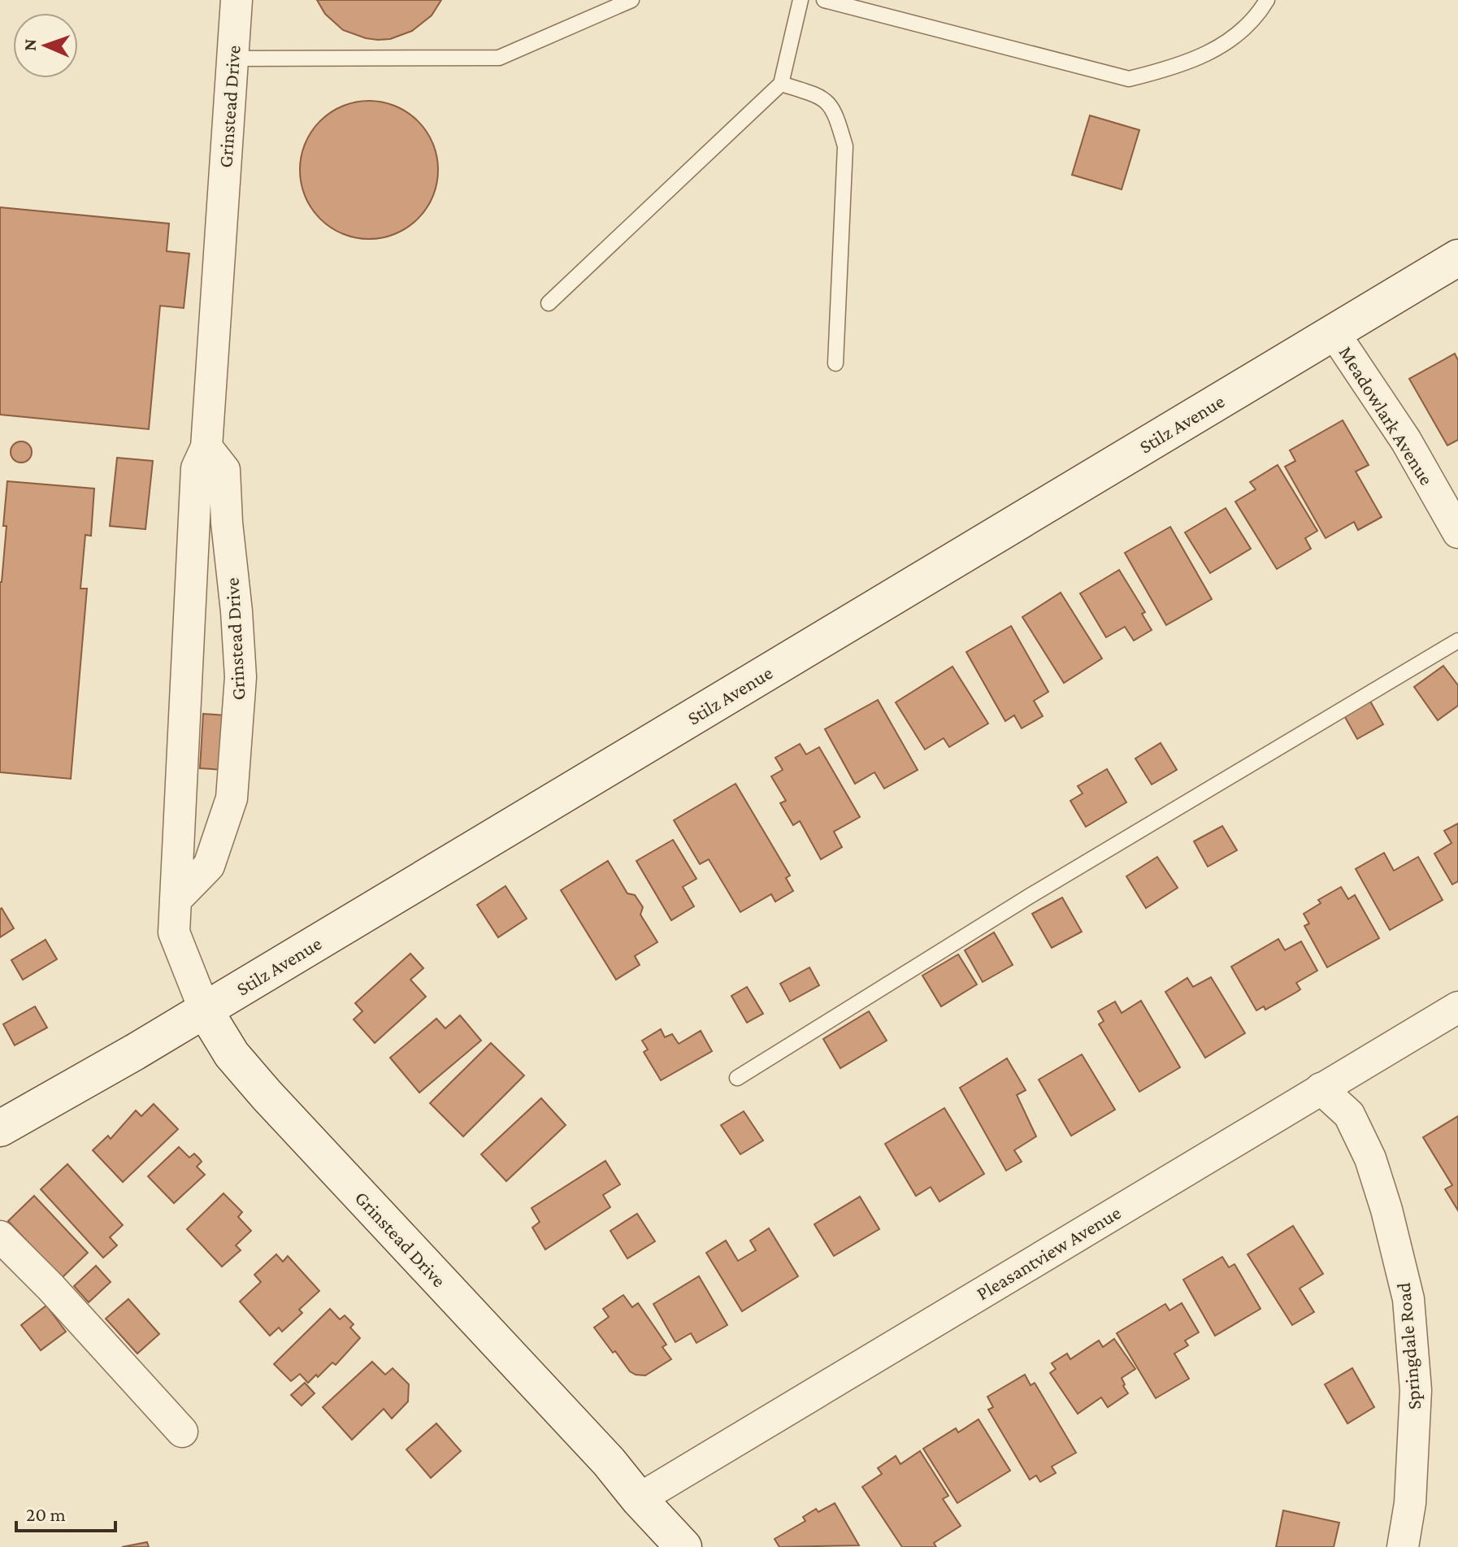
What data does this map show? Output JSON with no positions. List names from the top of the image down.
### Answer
{
  "streets": {
    "street": [
      "Grinstead Drive",
      "Meadowlark Avenue",
      "Stilz Avenue",
      "Pleasantview Avenue",
      "Springdale Road"
    ]
  },
  "crossings": [
    ["Grinstead Drive", "Stilz Avenue"],
    ["Grinstead Drive", "Pleasantview Avenue"],
    ["Meadowlark Avenue", "Stilz Avenue"],
    ["Pleasantview Avenue", "Springdale Road"]
  ],
  "scale_bar": "20 m",
  "north": "left"
}
